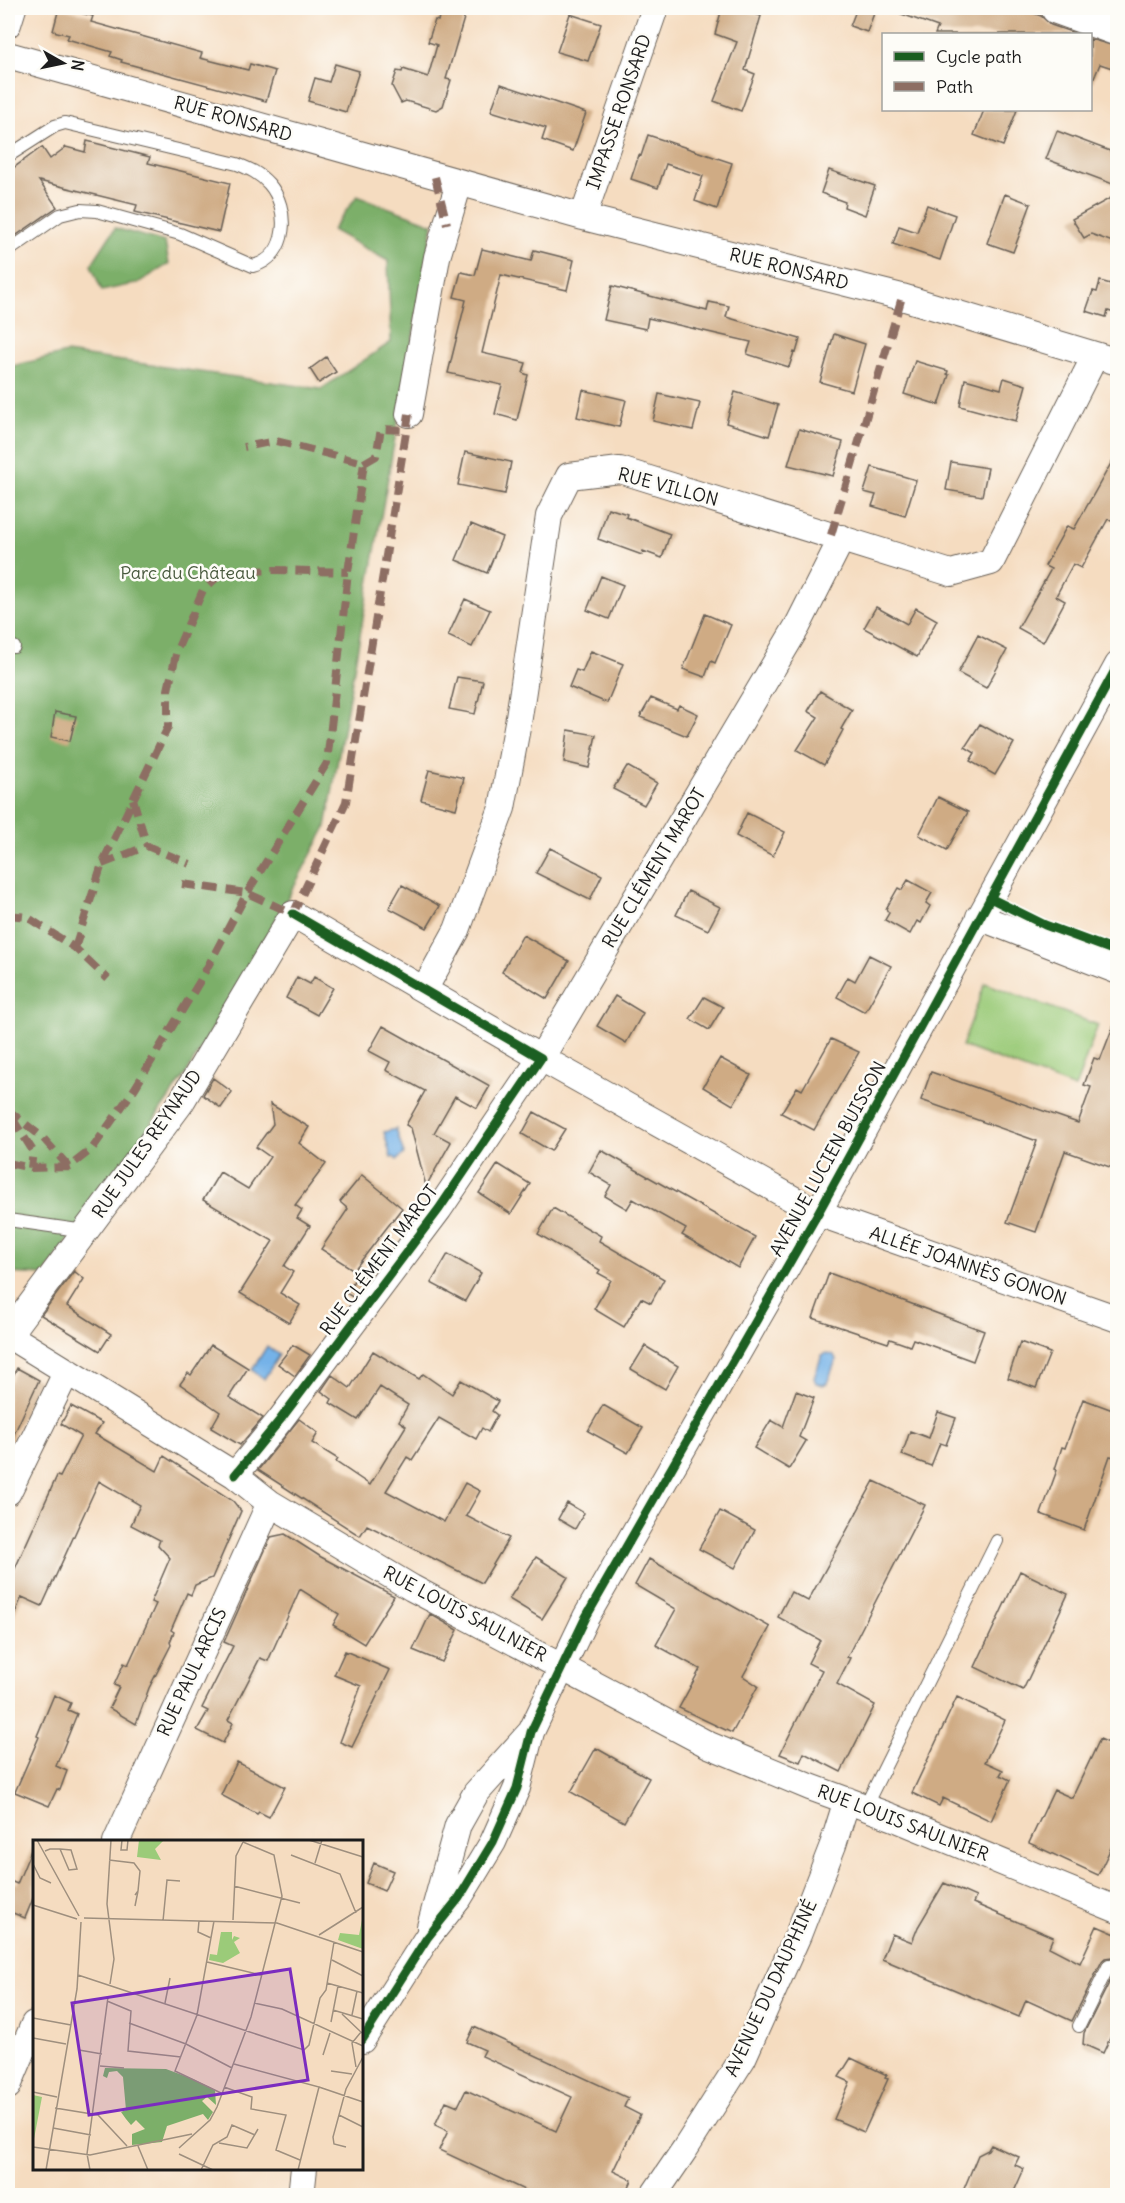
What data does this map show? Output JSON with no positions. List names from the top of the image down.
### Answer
{
  "streets": {
    "street": [
      "IMPASSE RONSARD",
      "RUE RONSARD",
      "RUE VILLON",
      "RUE CLÉMENT MAROT",
      "RUE JULES REYNAUD",
      "AVENUE LUCIEN BUISSON",
      "ALLÉE JOANNÈS GONON",
      "RUE LOUIS SAULNIER",
      "RUE PAUL ARCIS",
      "AVENUE DU DAUPHINÉ"
    ]
  },
  "crossings": [
    ["IMPASSE RONSARD", "RUE RONSARD"],
    ["RUE RONSARD", "RUE VILLON"],
    ["RUE VILLON", "RUE CLÉMENT MAROT"],
    ["RUE VILLON", "ALLÉE JOANNÈS GONON"],
    ["RUE CLÉMENT MAROT", "ALLÉE JOANNÈS GONON"],
    ["RUE CLÉMENT MAROT", "RUE LOUIS SAULNIER"],
    ["RUE JULES REYNAUD", "ALLÉE JOANNÈS GONON"],
    ["RUE JULES REYNAUD", "RUE LOUIS SAULNIER"],
    ["AVENUE LUCIEN BUISSON", "ALLÉE JOANNÈS GONON"],
    ["AVENUE LUCIEN BUISSON", "RUE LOUIS SAULNIER"],
    ["RUE LOUIS SAULNIER", "RUE PAUL ARCIS"],
    ["RUE LOUIS SAULNIER", "AVENUE DU DAUPHINÉ"]
  ],
  "parks": ["Parc du Château"],
  "legend": ["Cycle path", "Path"],
  "north": "right"
}
